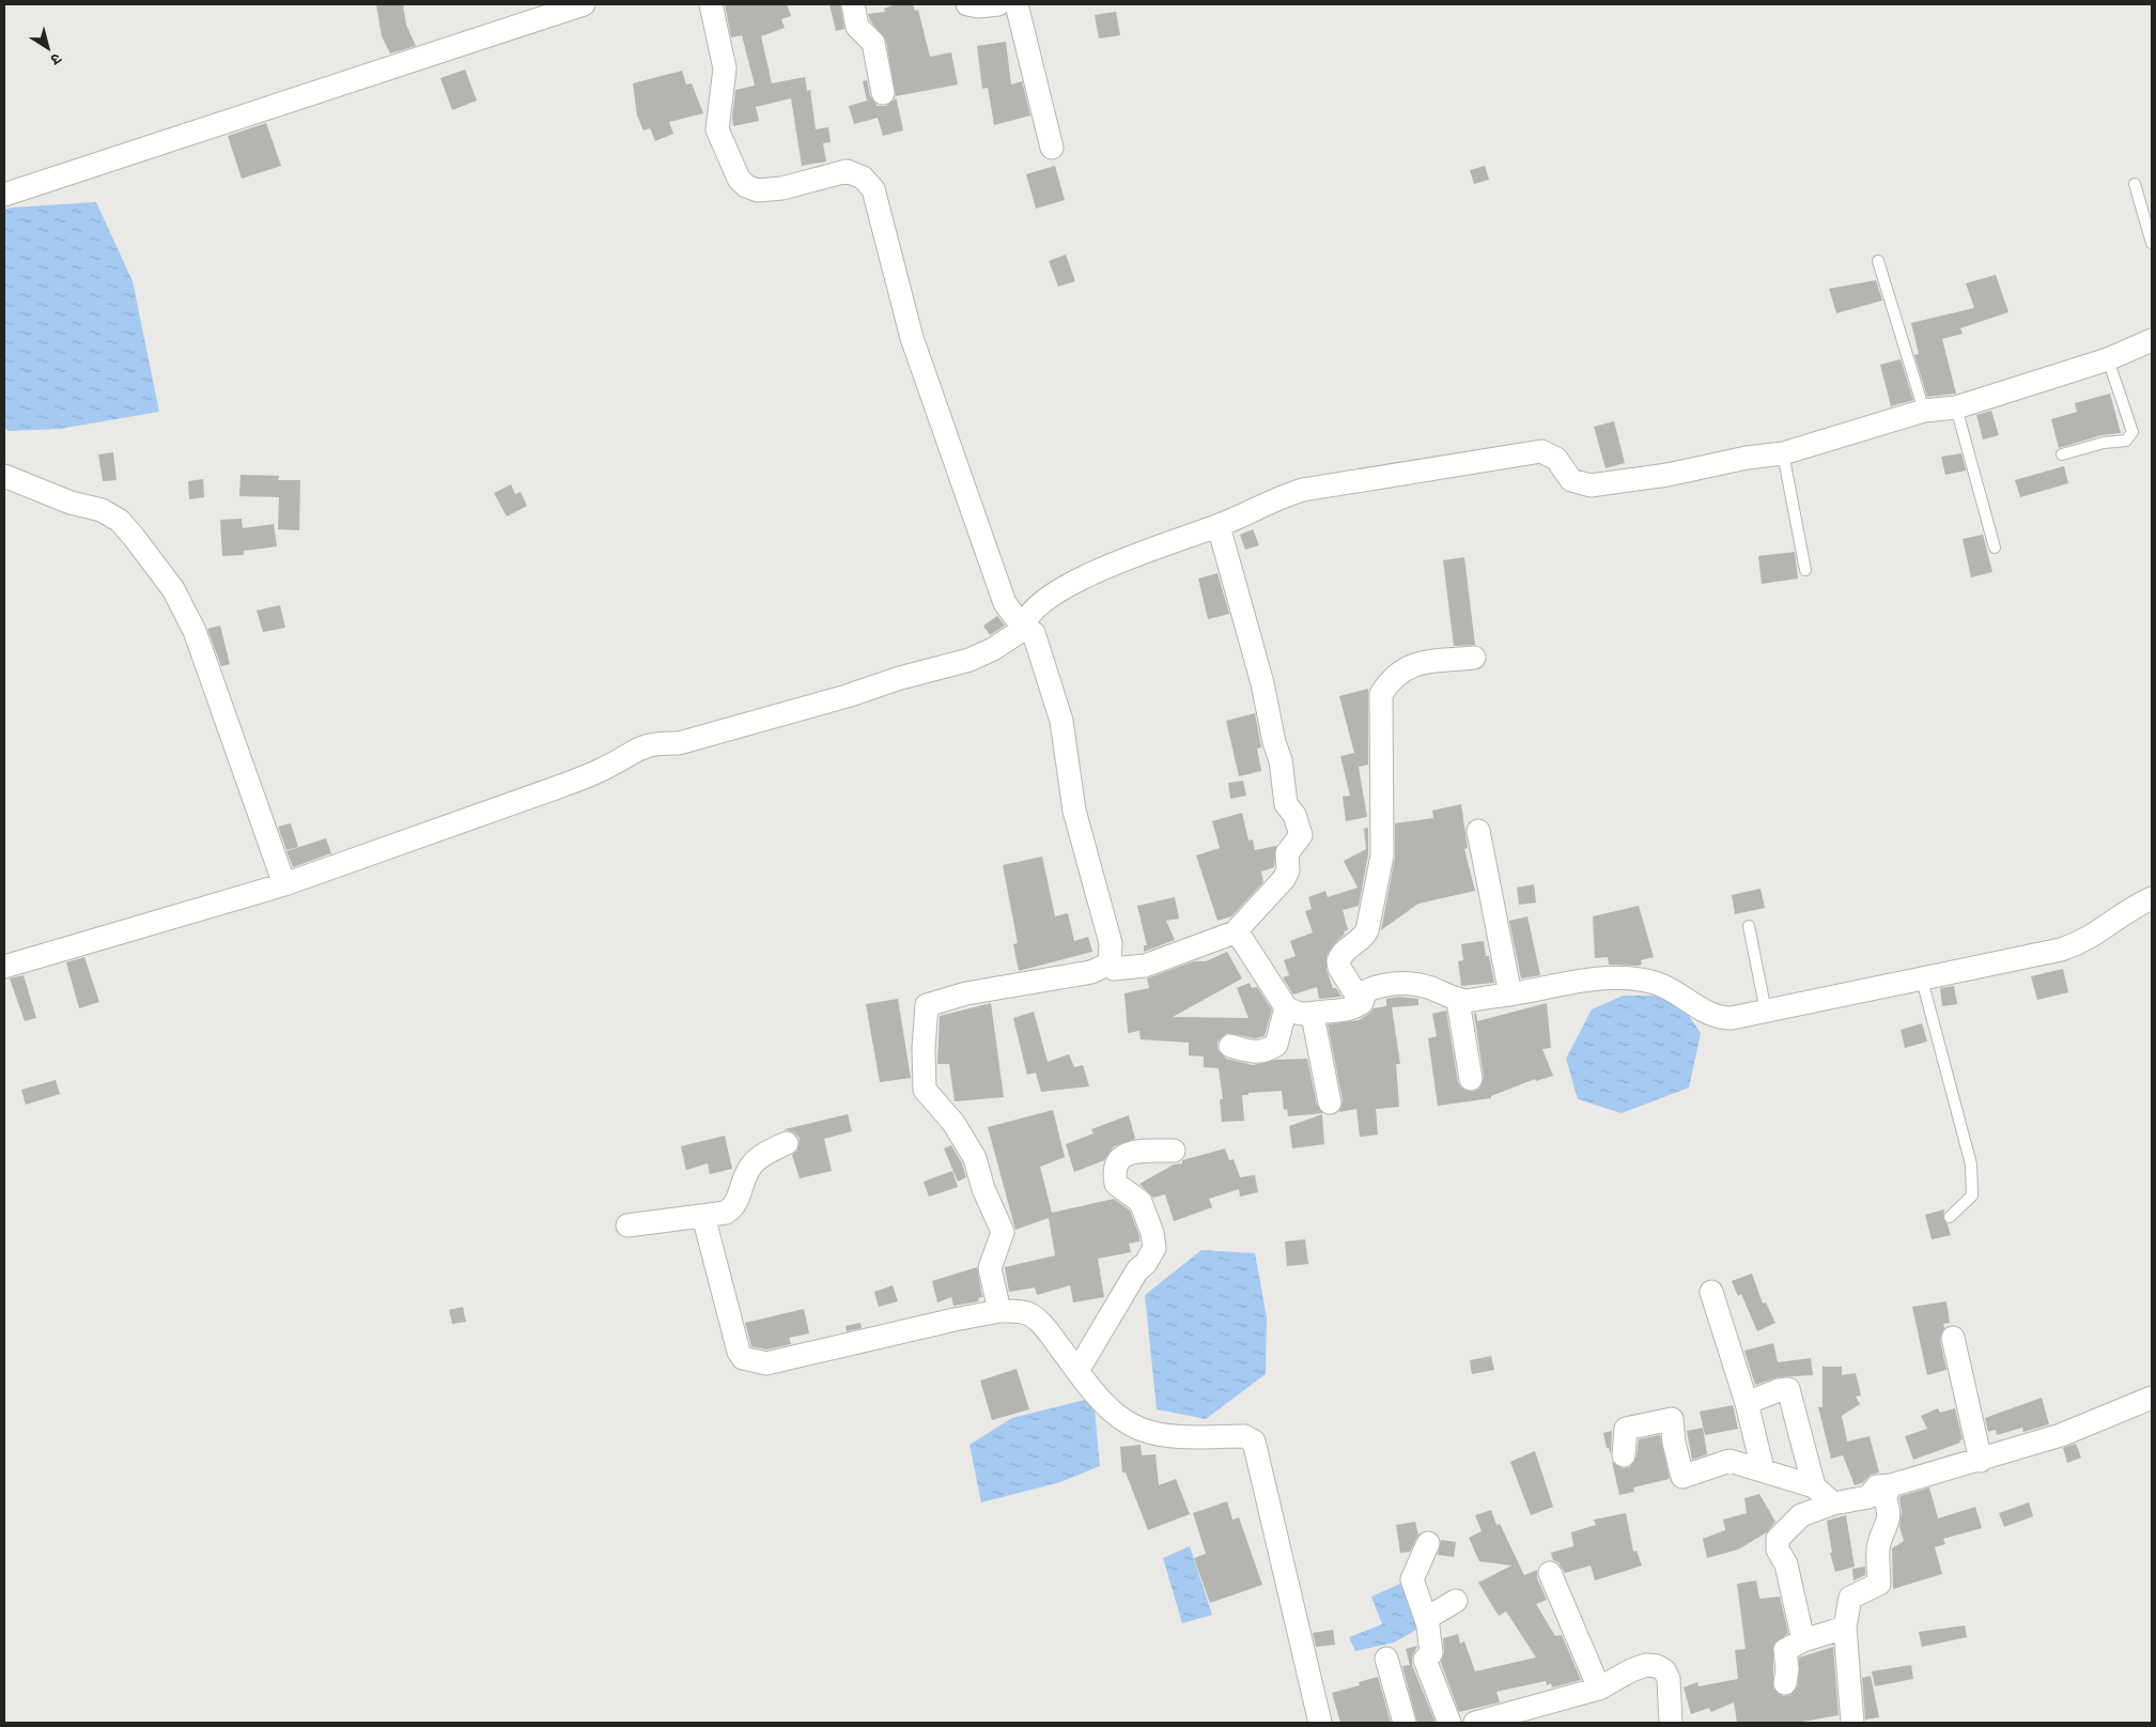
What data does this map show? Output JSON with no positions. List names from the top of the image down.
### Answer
{
  "north": "bottom right"
}
